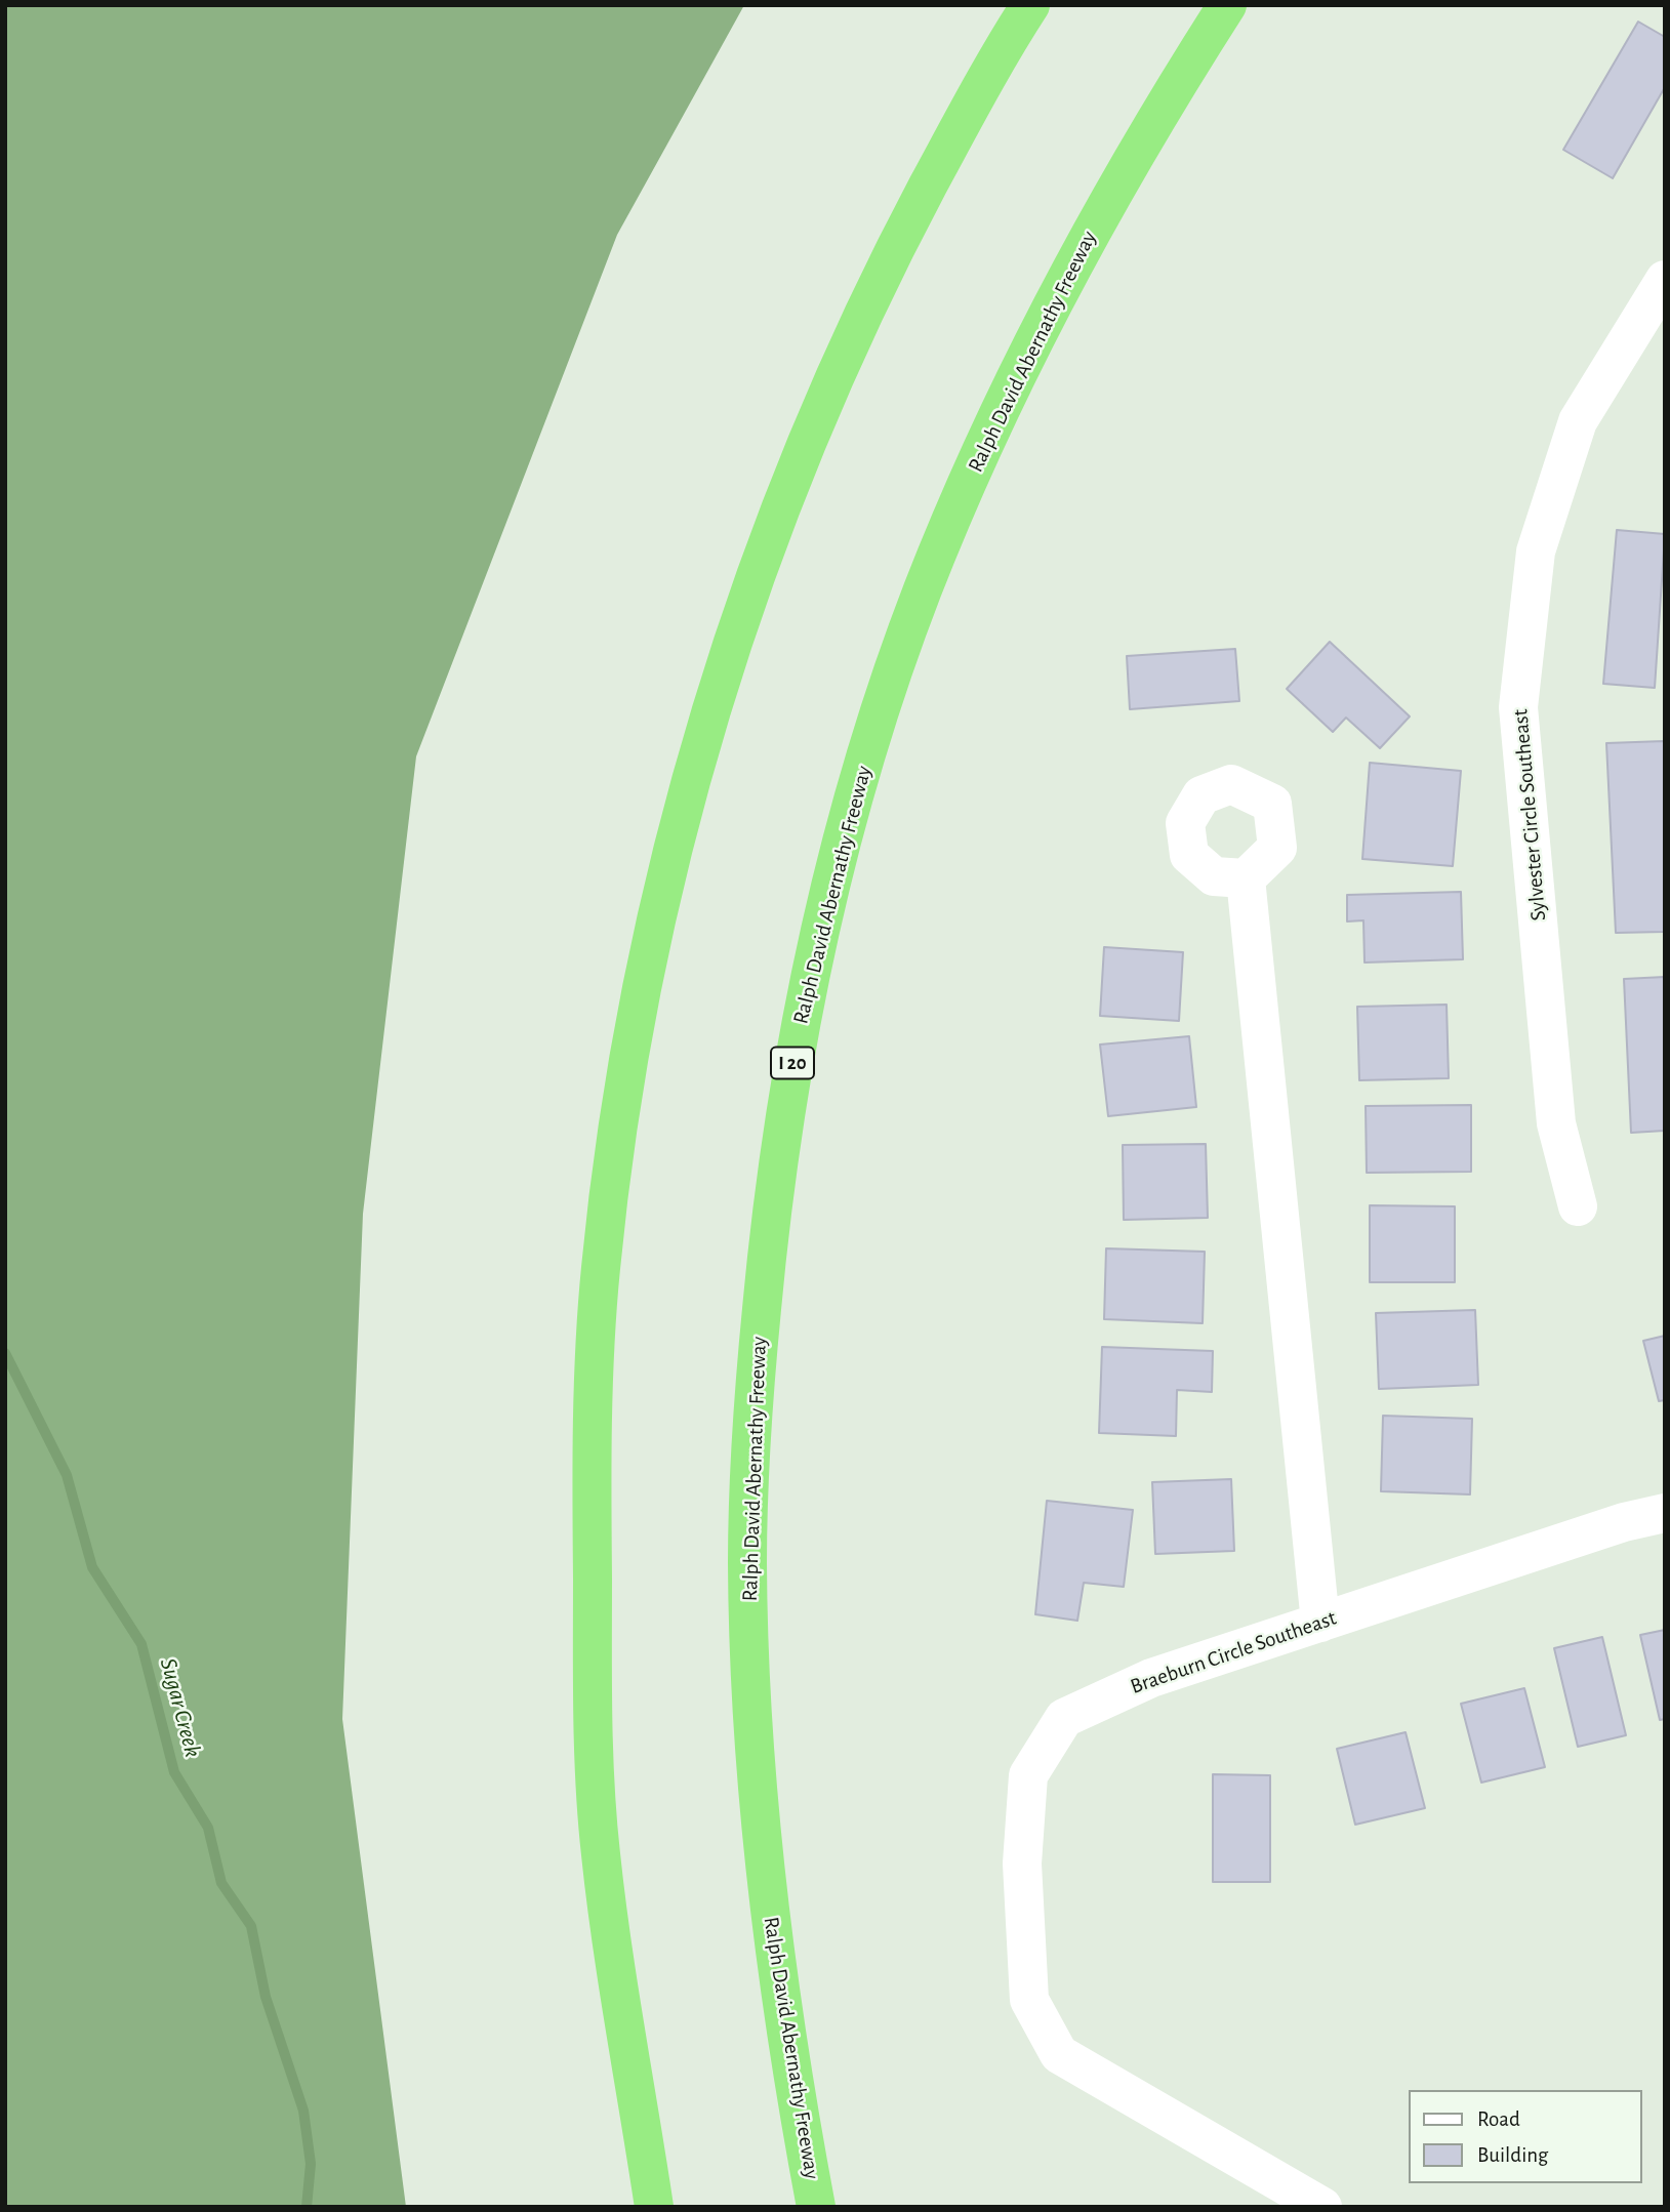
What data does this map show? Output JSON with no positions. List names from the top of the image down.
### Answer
{
  "streets": {
    "highway": ["Ralph David Abernathy Freeway", "I 20"],
    "street": ["Sylvester Circle Southeast", "Braeburn Circle Southeast"]
  },
  "water": ["Sugar Creek"],
  "legend": ["Road", "Building"]
}
